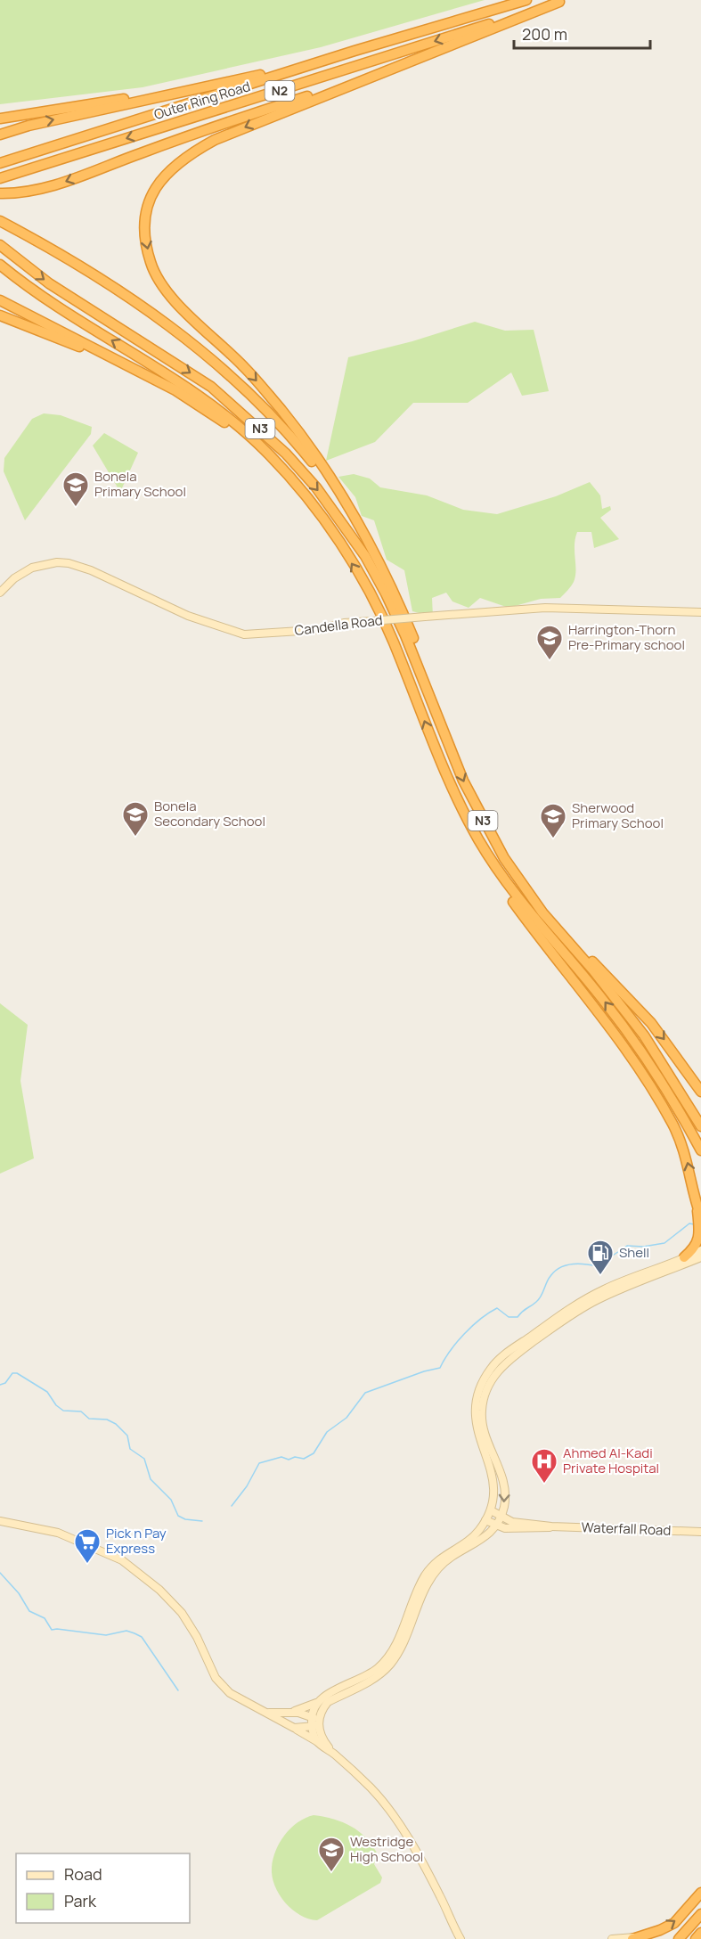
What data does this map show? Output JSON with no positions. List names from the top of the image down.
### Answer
{
  "streets": {
    "highway": ["N2", "Outer Ring Road", "N3"],
    "main road": ["Candella Road", "Waterfall Road"]
  },
  "places": {
    "school or university": [
      "Bonela Primary School",
      "Harrington-Thorn Pre-Primary school",
      "Bonela Secondary School",
      "Sherwood Primary School",
      "Westridge High School"
    ],
    "fuel station": ["Shell"],
    "hospital": ["Ahmed Al-Kadi Private Hospital"],
    "supermarket": ["Pick n Pay Express"]
  },
  "legend": ["Road", "Park"],
  "scale_bar": "200 m"
}
